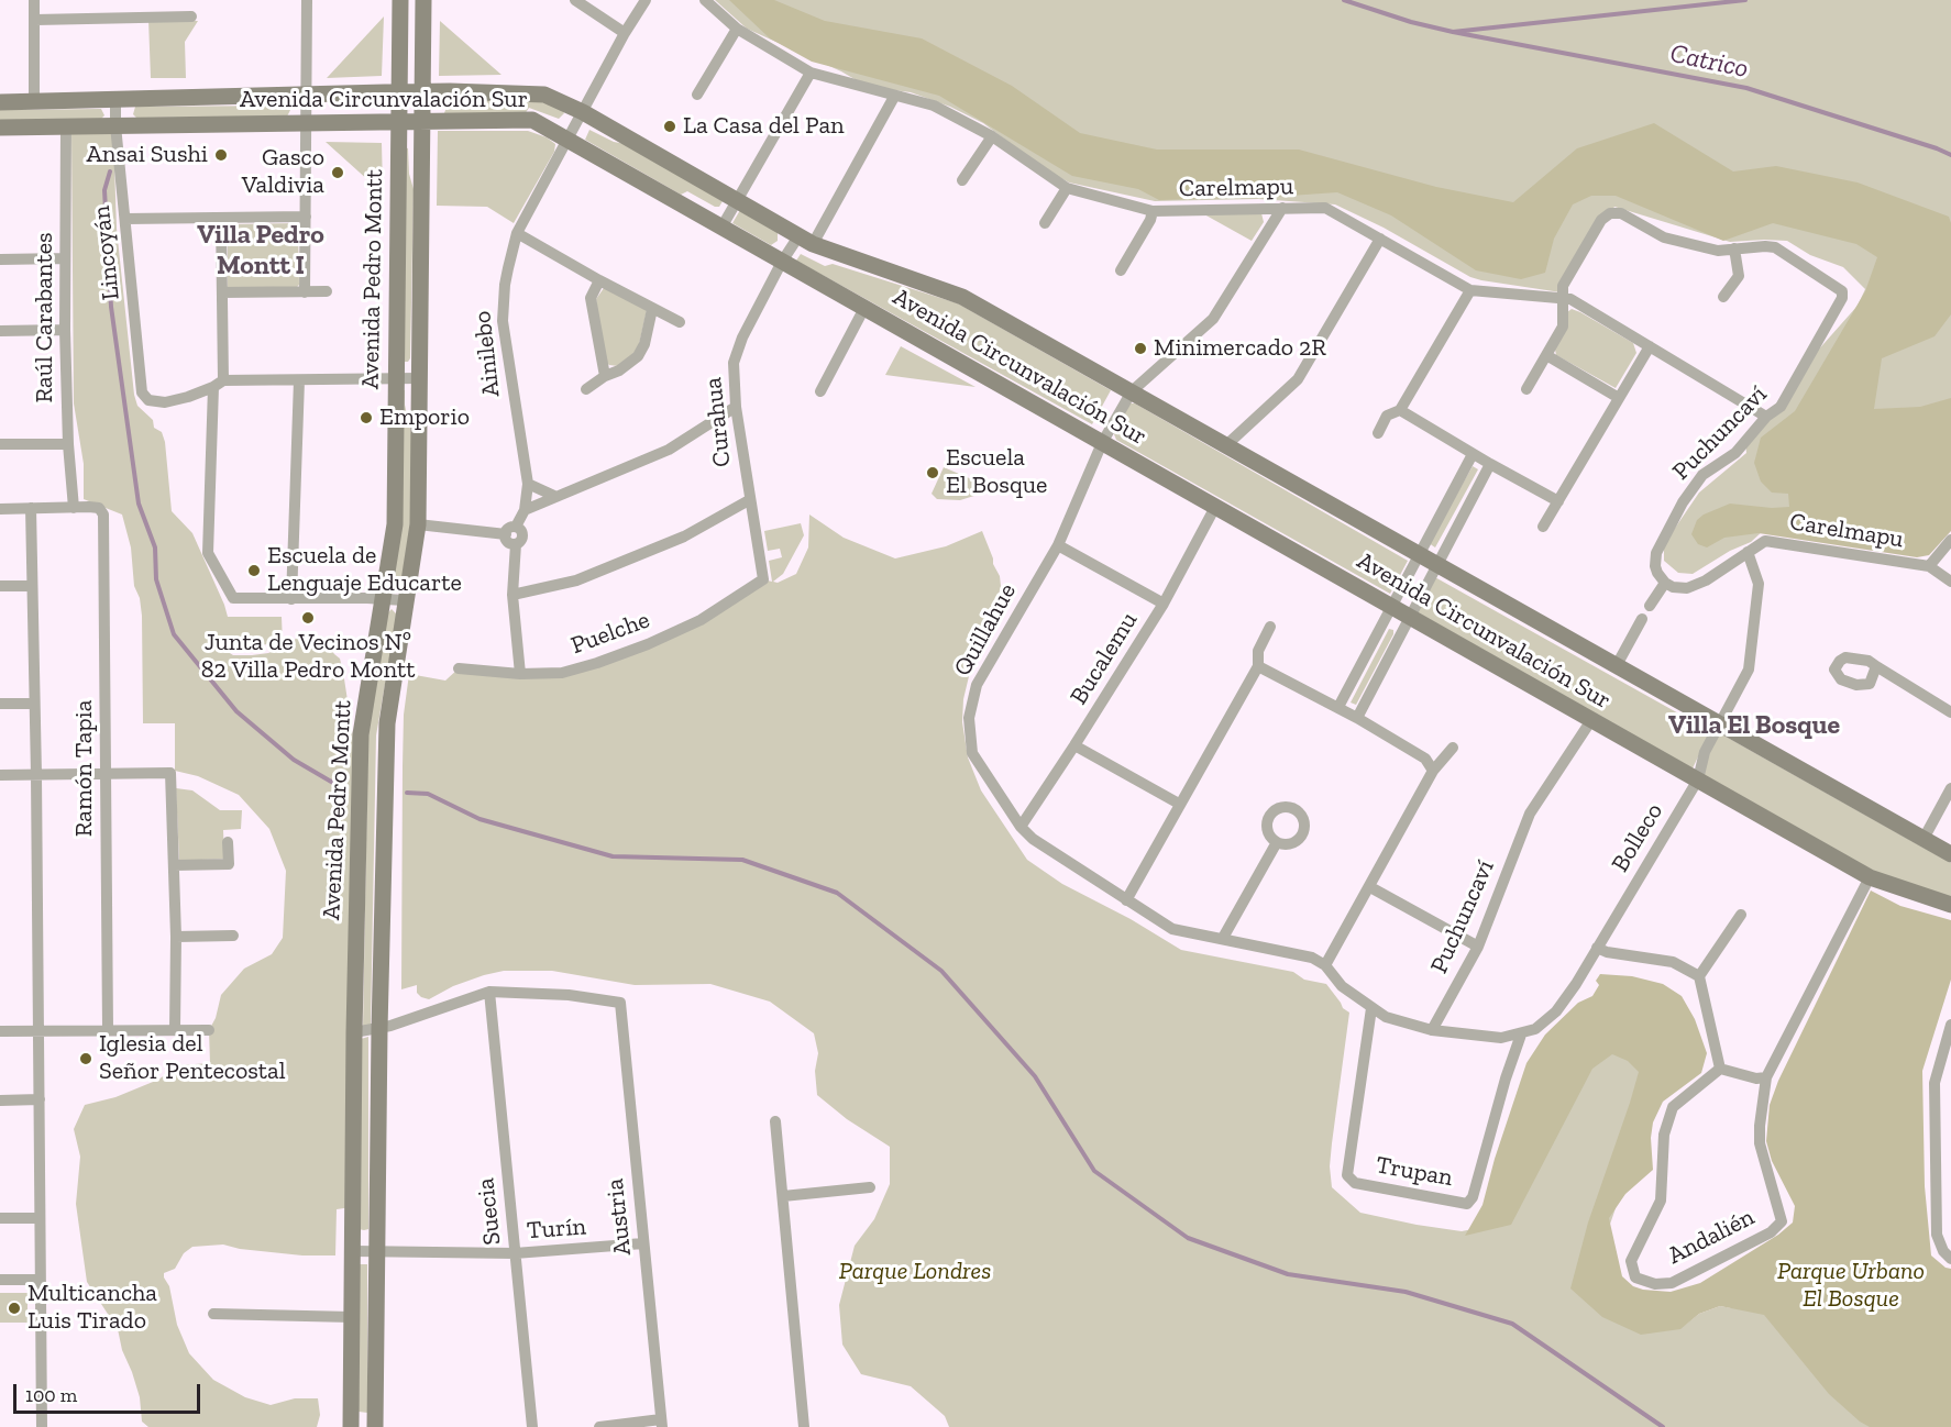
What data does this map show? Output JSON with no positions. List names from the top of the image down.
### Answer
{
  "streets": {
    "main road": ["Avenida Circunvalación Sur", "Avenida Pedro Montt"],
    "street": [
      "Carelmapu",
      "Lincoyán",
      "Raúl Carabantes",
      "Ainilebo",
      "Curahua",
      "Puchuncaví",
      "Quillahue",
      "Puelche",
      "Bucalemu",
      "Ramón Tapia",
      "Bolleco",
      "Trupan",
      "Suecia",
      "Austria",
      "Turín",
      "Andalién"
    ]
  },
  "crossings": [
    ["Avenida Circunvalación Sur", "Lincoyán"],
    ["Avenida Circunvalación Sur", "Avenida Pedro Montt"],
    ["Avenida Circunvalación Sur", "Raúl Carabantes"],
    ["Avenida Circunvalación Sur", "Ainilebo"],
    ["Avenida Circunvalación Sur", "Curahua"],
    ["Avenida Circunvalación Sur", "Puchuncaví"],
    ["Avenida Circunvalación Sur", "Quillahue"],
    ["Avenida Circunvalación Sur", "Bucalemu"],
    ["Avenida Circunvalación Sur", "Bolleco"],
    ["Avenida Circunvalación Sur", "Andalién"],
    ["Carelmapu", "Curahua"],
    ["Carelmapu", "Puchuncaví"],
    ["Carelmapu", "Quillahue"],
    ["Carelmapu", "Bolleco"],
    ["Avenida Pedro Montt", "Turín"],
    ["Raúl Carabantes", "Ramón Tapia"],
    ["Curahua", "Puelche"],
    ["Puchuncaví", "Quillahue"],
    ["Puchuncaví", "Bolleco"],
    ["Quillahue", "Bucalemu"],
    ["Quillahue", "Bolleco"],
    ["Quillahue", "Trupan"],
    ["Bolleco", "Trupan"],
    ["Suecia", "Austria"],
    ["Suecia", "Turín"],
    ["Austria", "Turín"]
  ],
  "districts": ["Villa Pedro Montt I", "Villa El Bosque"],
  "water": ["Catrico"],
  "parks": ["Parque Londres", "Parque Urbano El Bosque"],
  "places": [
    "La Casa del Pan",
    "Ansai Sushi",
    "Gasco Valdivia",
    "Minimercado 2R",
    "Emporio",
    "Escuela El Bosque",
    "Escuela de Lenguaje Educarte",
    "Junta de Vecinos Nº 82 Villa Pedro Montt",
    "Iglesia del Señor Pentecostal",
    "Multicancha Luis Tirado"
  ],
  "scale_bar": "100 m"
}
